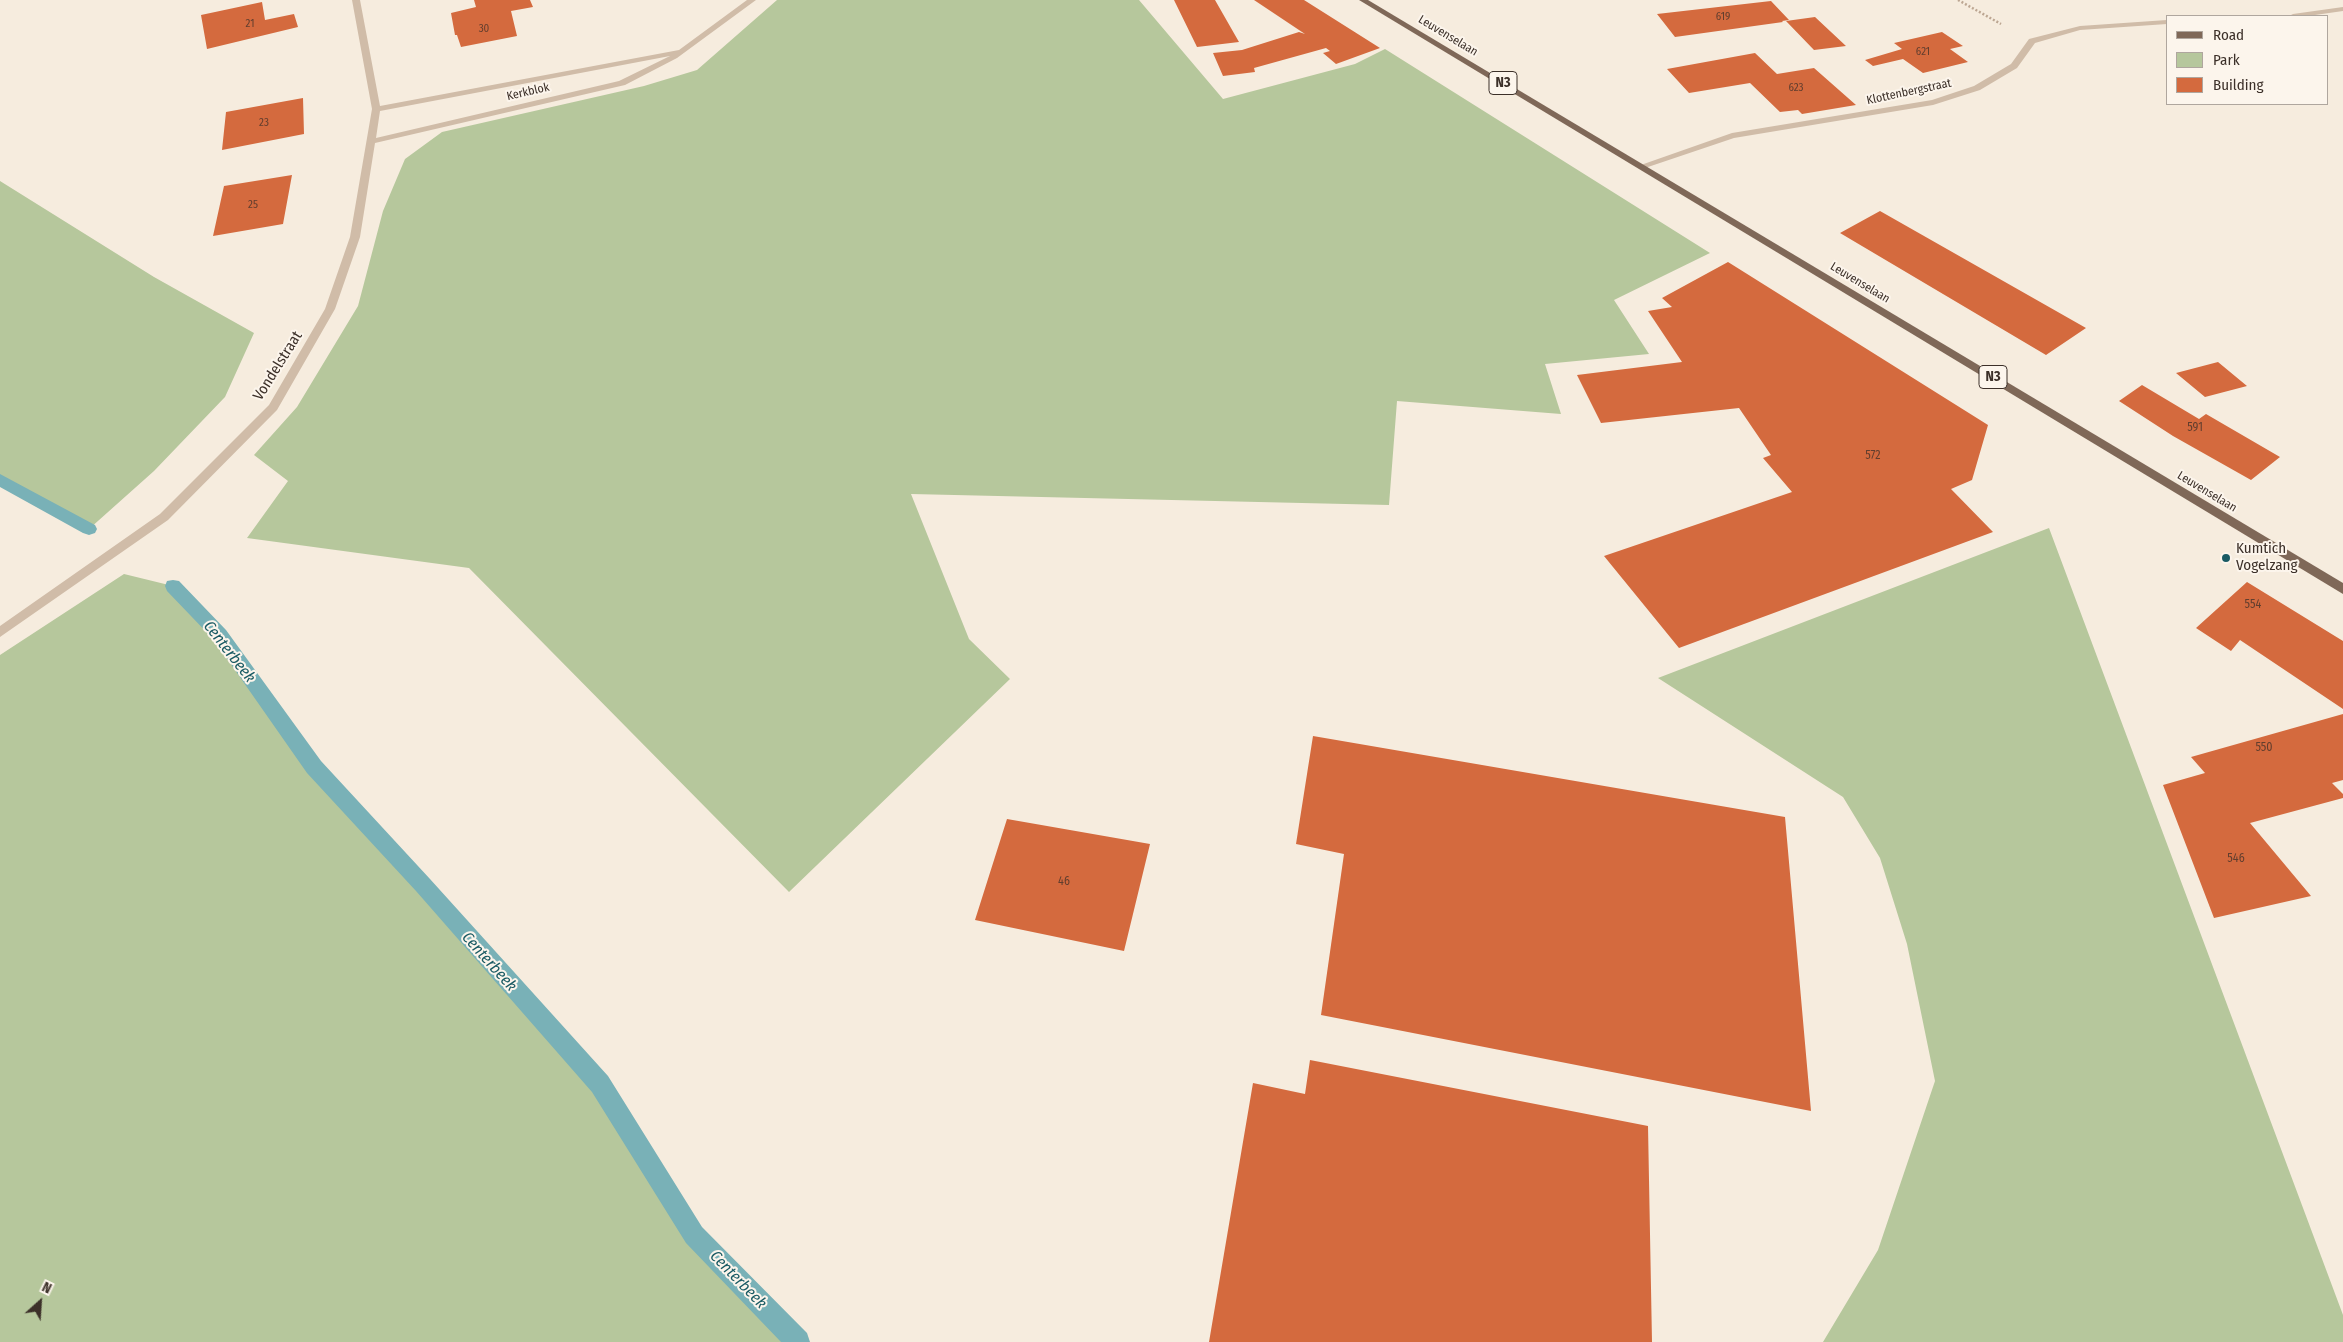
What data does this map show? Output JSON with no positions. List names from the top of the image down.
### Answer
{
  "streets": {
    "main road": ["Leuvenselaan", "N3"],
    "street": ["Kerkblok", "Klottenbergstraat", "Vondelstraat"]
  },
  "crossings": [
    ["Leuvenselaan", "Klottenbergstraat"],
    ["Kerkblok", "Vondelstraat"]
  ],
  "water": ["Centerbeek"],
  "places": ["Kumtich Vogelzang"],
  "house_numbers": [
    "619",
    "21",
    "30",
    "621",
    "623",
    "23",
    "25",
    "591",
    "572",
    "554",
    "550",
    "546",
    "46"
  ],
  "legend": ["Road", "Park", "Building"],
  "north": "top right"
}
